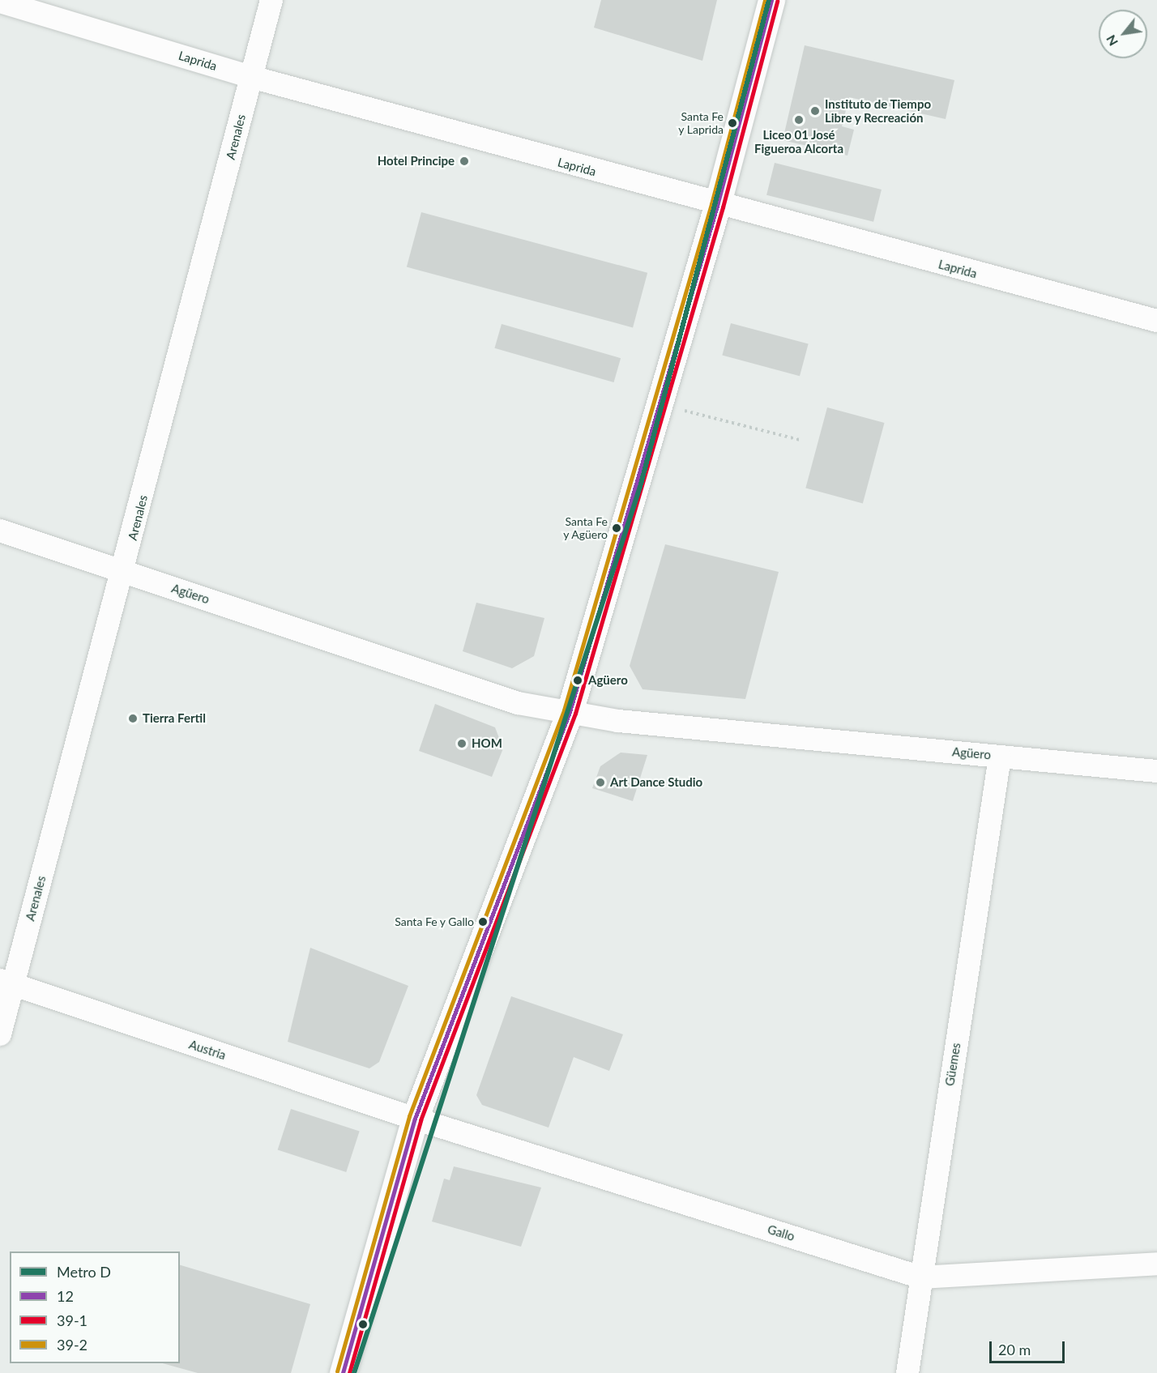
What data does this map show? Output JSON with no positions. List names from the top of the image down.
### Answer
{
  "streets": {
    "street": [
      "Laprida",
      "Arenales",
      "Agüero",
      "Austria",
      "Güemes",
      "Gallo"
    ]
  },
  "crossings": [
    ["Laprida", "Arenales"],
    ["Arenales", "Agüero"],
    ["Arenales", "Austria"],
    ["Agüero", "Güemes"],
    ["Austria", "Gallo"],
    ["Güemes", "Gallo"]
  ],
  "places": [
    "Instituto de Tiempo Libre y Recreación",
    "Liceo 01 José Figueroa Alcorta",
    "Santa Fe y Laprida",
    "Hotel Principe",
    "Santa Fe y Agüero",
    "Agüero",
    "Tierra Fertil",
    "HOM",
    "Art Dance Studio",
    "Santa Fe y Gallo"
  ],
  "lines": [
    "metro line D",
    "transit line 12",
    "transit line 39-2",
    "transit line 39-1"
  ],
  "legend": [
    "Metro D",
    "12",
    "39-1",
    "39-2"
  ],
  "scale_bar": "20 m",
  "north": "bottom left"
}
